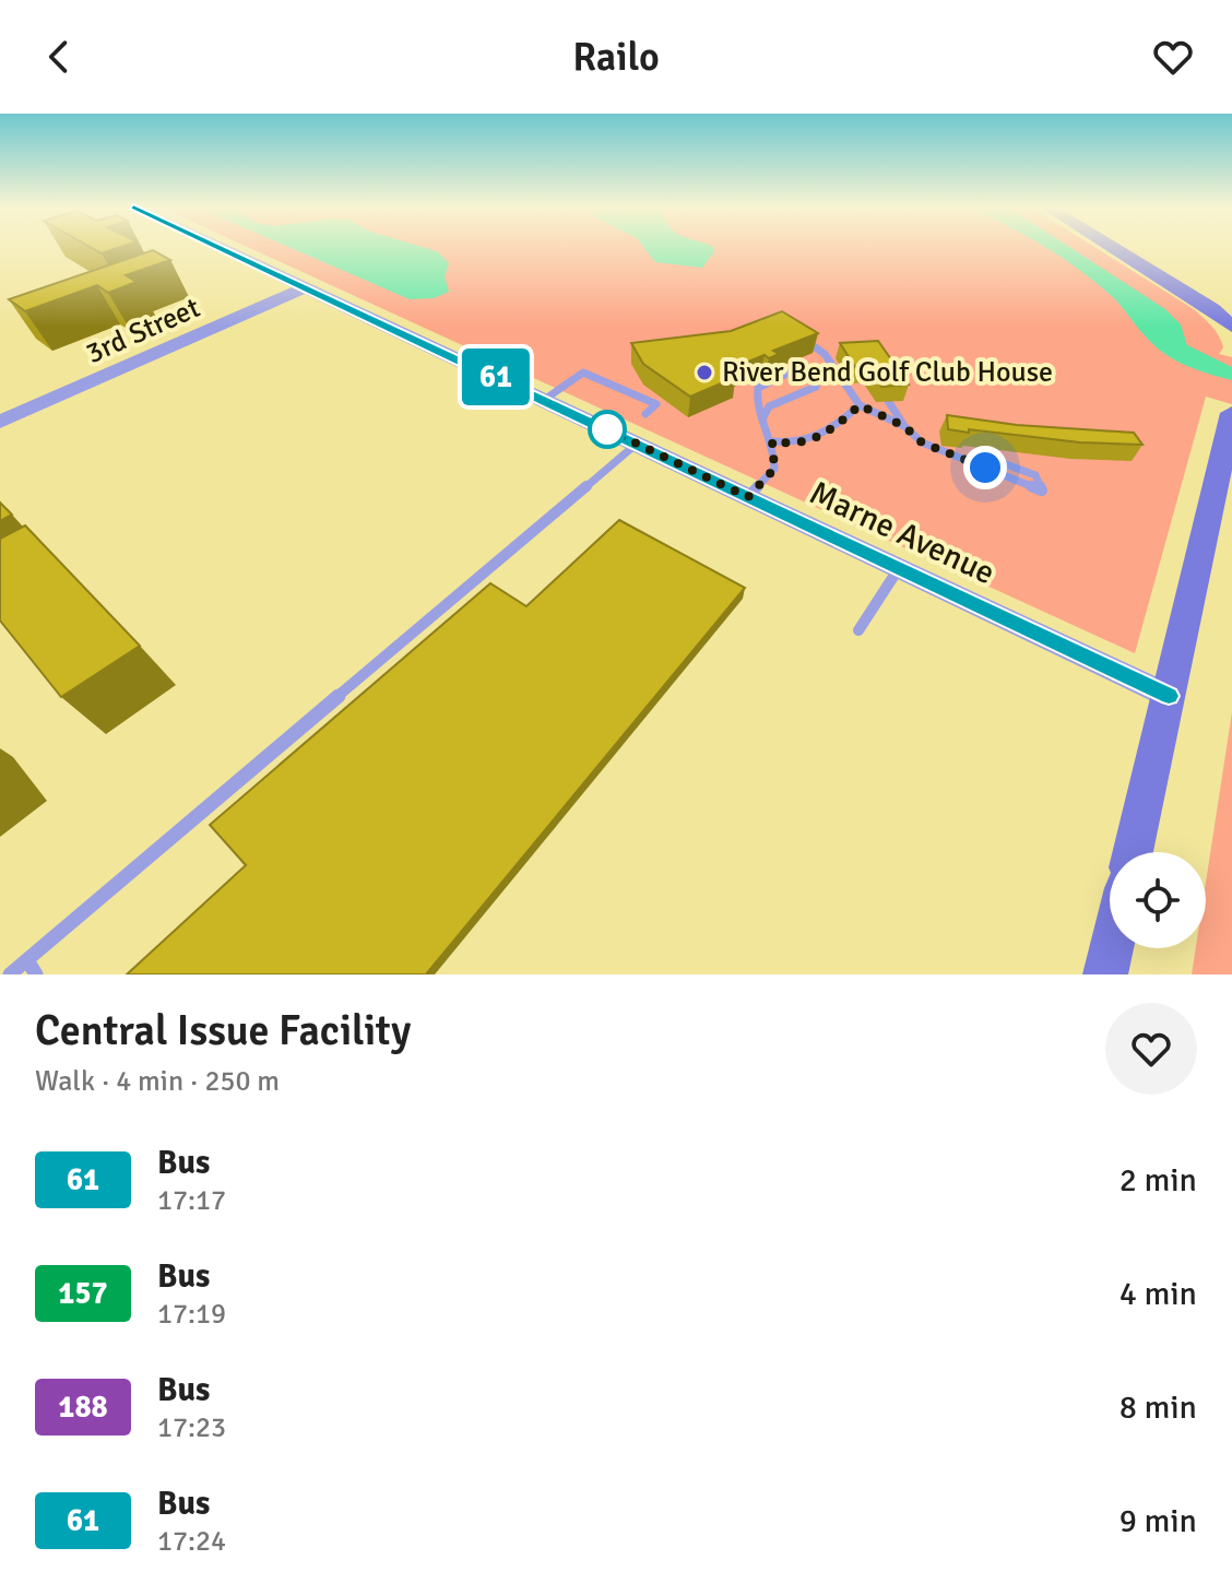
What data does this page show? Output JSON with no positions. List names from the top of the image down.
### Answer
{
  "streets": {
    "street": ["3rd Street", "Marne Avenue"]
  },
  "crossings": [
    ["3rd Street", "Marne Avenue"]
  ],
  "places": ["River Bend Golf Club House"],
  "lines": ["bus line 61"],
  "page": {
    "header": "Railo",
    "on_map": "61",
    "heading": ["Central Issue Facility", "Walk · 4 min · 250 m"],
    "list": [
      {
        "mark": "61",
        "name": "Bus",
        "note": "17:17",
        "value": "2 min"
      },
      {
        "mark": "157",
        "name": "Bus",
        "note": "17:19",
        "value": "4 min"
      },
      {
        "mark": "188",
        "name": "Bus",
        "note": "17:23",
        "value": "8 min"
      },
      {
        "mark": "61",
        "name": "Bus",
        "note": "17:24",
        "value": "9 min"
      }
    ]
  }
}
